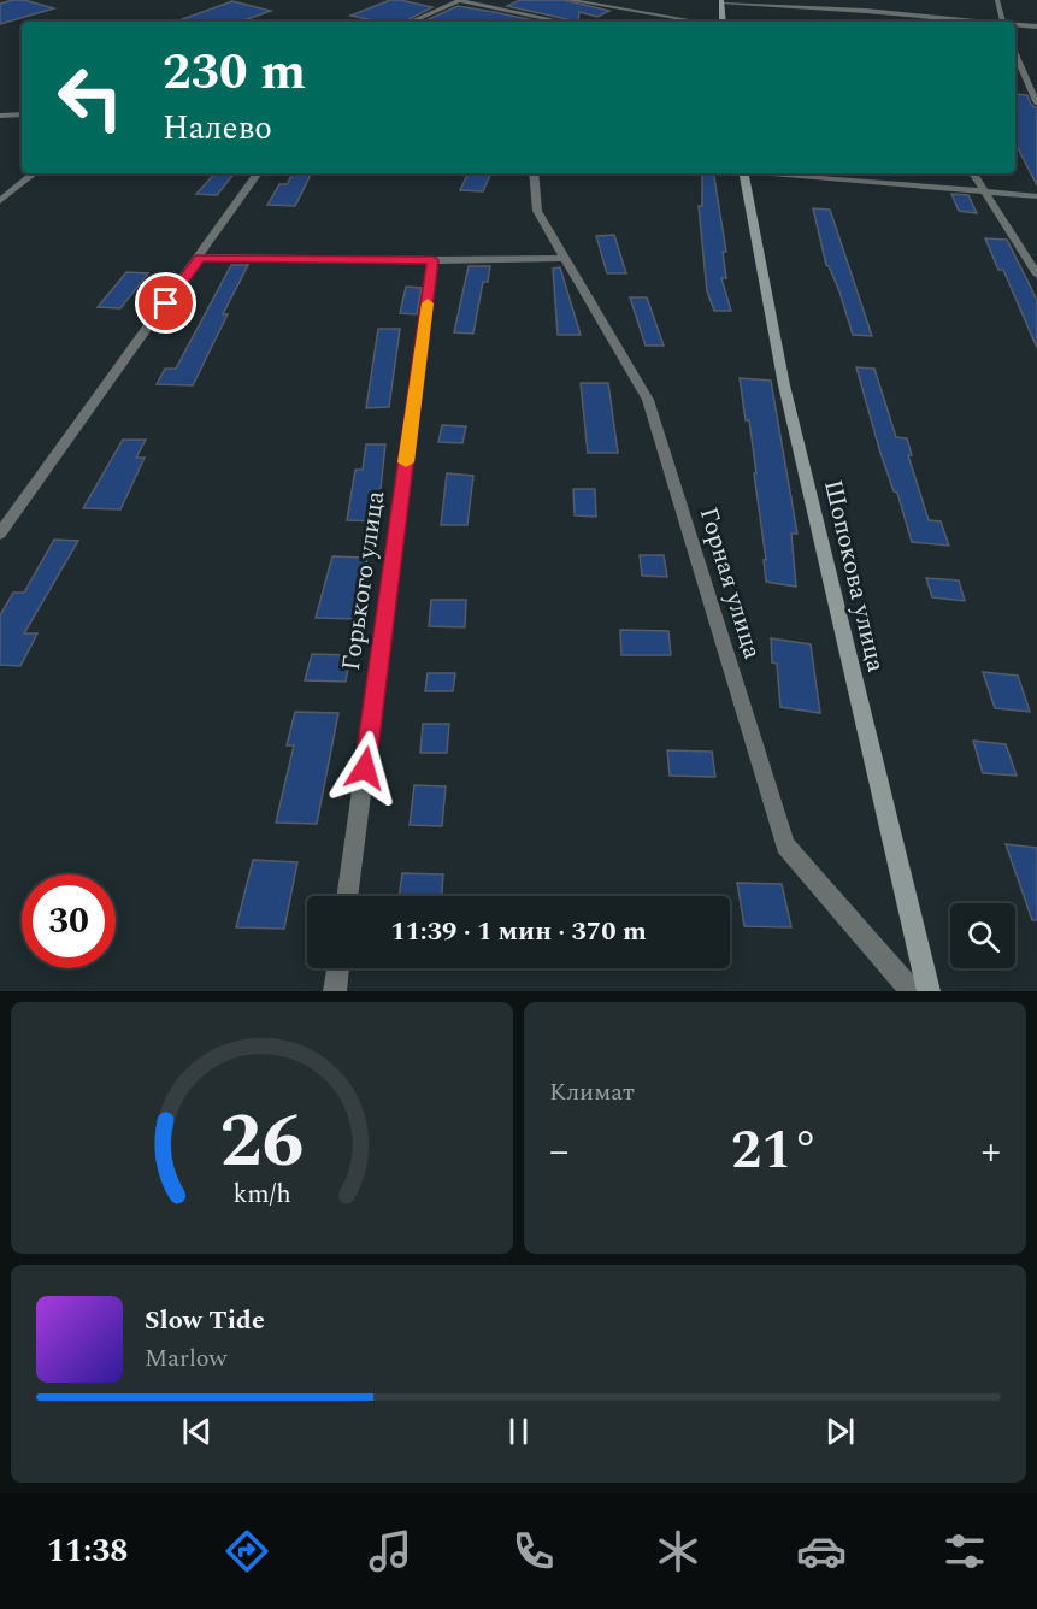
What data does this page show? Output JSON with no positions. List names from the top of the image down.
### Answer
{
  "streets": {
    "street": ["Шопокова улица", "Горького улица", "Горная улица"]
  },
  "page": {
    "turn": ["230 m", "Налево"],
    "limit": "30",
    "trip": "11:39 · 1 мин · 370 m",
    "tile": "Климат",
    "heat": ["−", "21°", "+"],
    "song": ["Slow Tide", "Marlow"],
    "tabs": "11:38",
    "gauge": ["26", "km/h"]
  }
}
